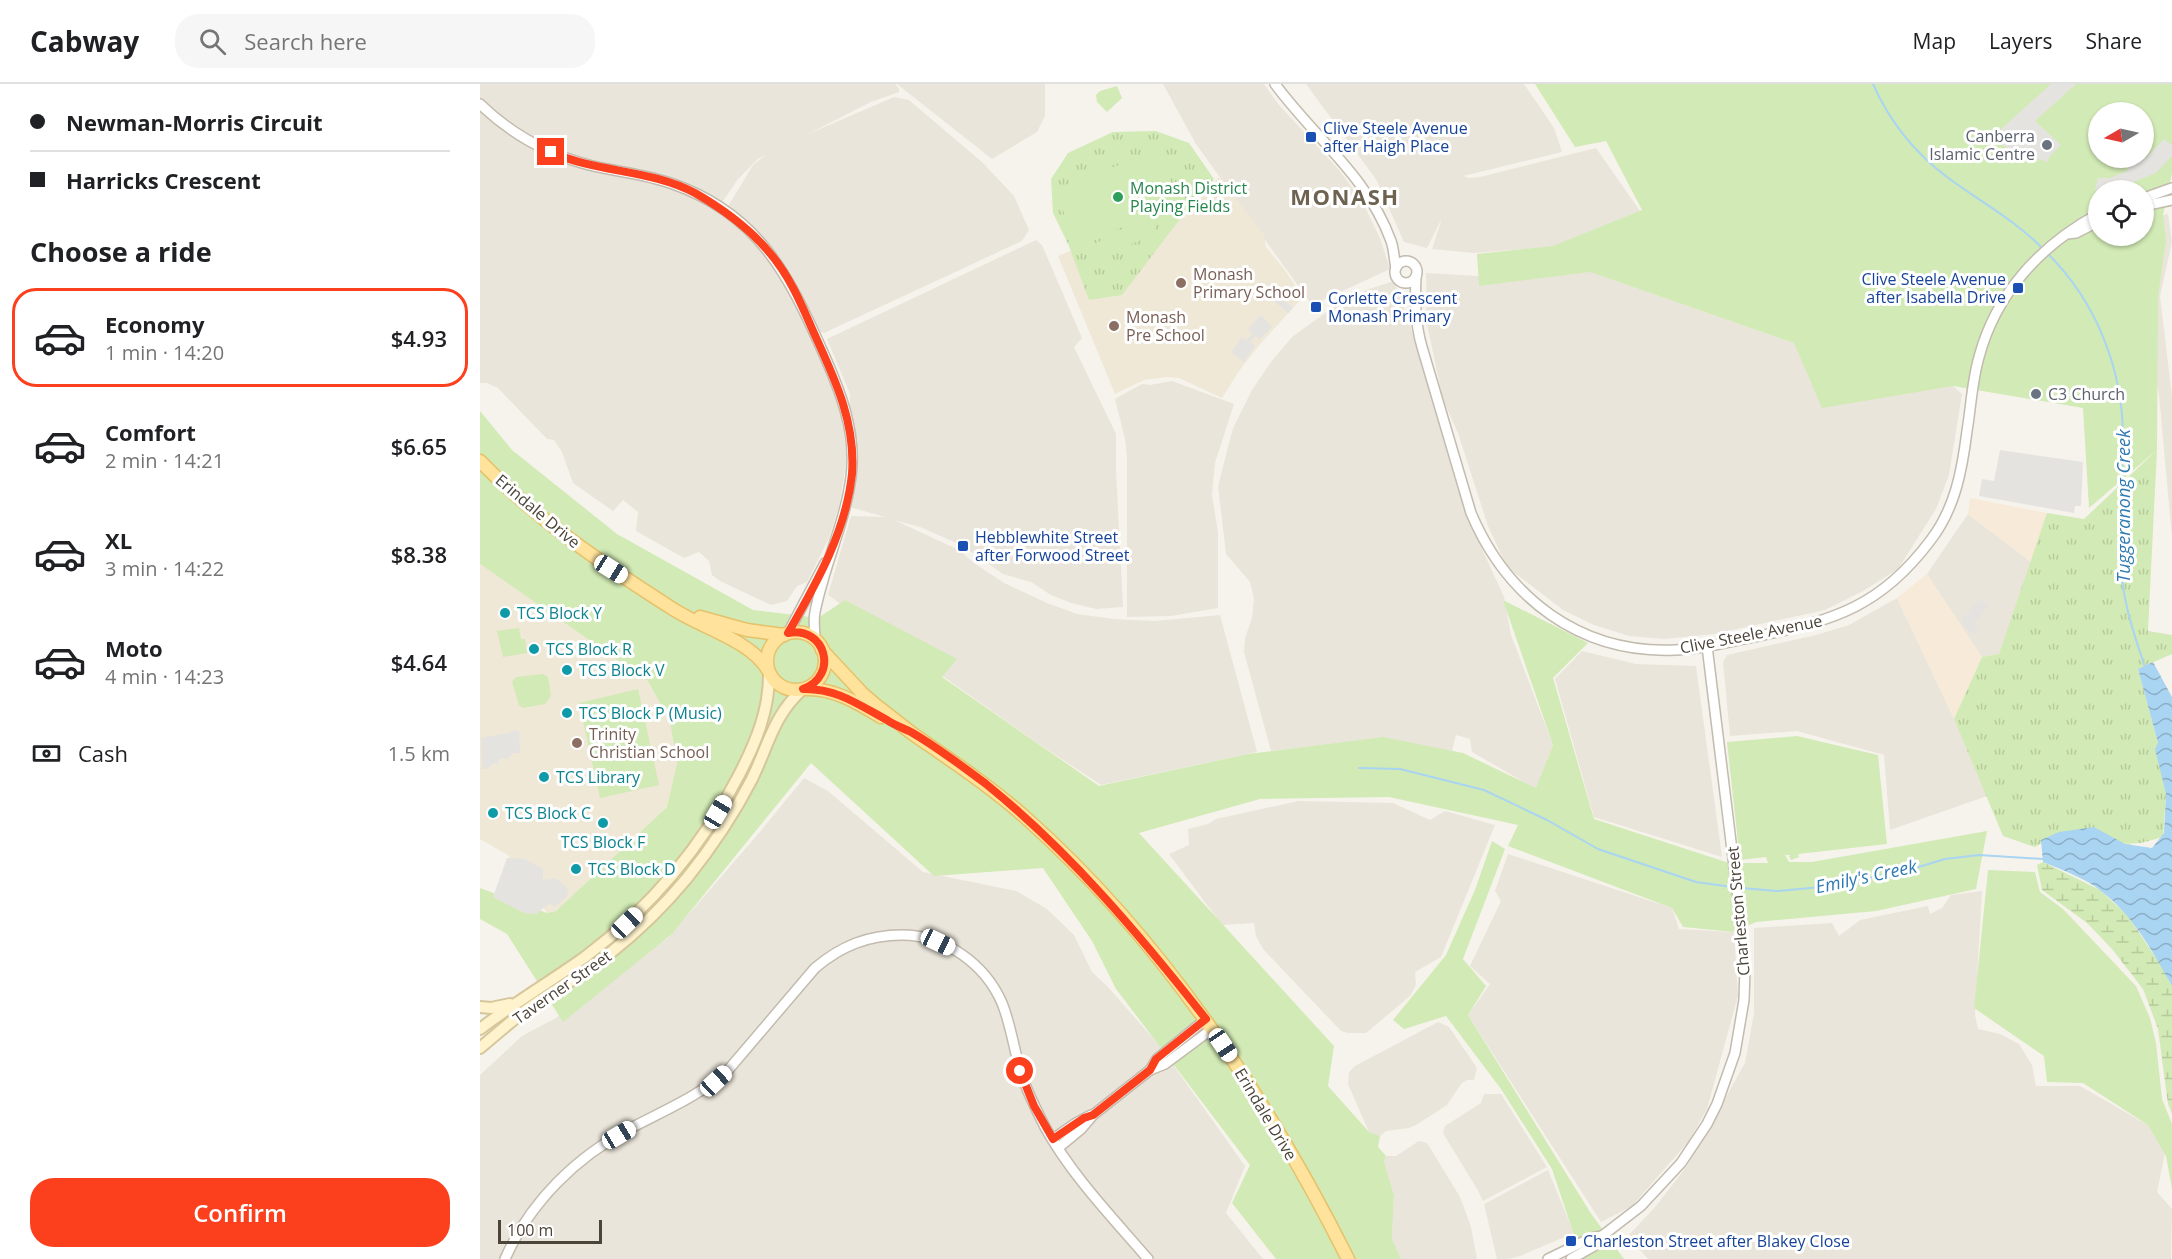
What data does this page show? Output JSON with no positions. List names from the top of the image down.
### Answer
{
  "streets": {
    "main road": ["Erindale Drive", "Taverner Street"],
    "street": ["Clive Steele Avenue", "Charleston Street"]
  },
  "crossings": [
    ["Erindale Drive", "Taverner Street"],
    ["Clive Steele Avenue", "Charleston Street"]
  ],
  "districts": ["MONASH"],
  "water": ["Tuggeranong Creek", "Emily's Creek"],
  "places": {
    "transit": [
      "Clive Steele Avenue after Haigh Place",
      "Clive Steele Avenue after Isabella Drive",
      "Corlette Crescent Monash Primary",
      "Hebblewhite Street after Forwood Street",
      "Charleston Street after Blakey Close"
    ],
    "other": [
      "Canberra Islamic Centre",
      "Monash District Playing Fields",
      "Monash Primary School",
      "Monash Pre School",
      "C3 Church",
      "TCS Block Y",
      "TCS Block R",
      "TCS Block V",
      "TCS Block P (Music)",
      "Trinity Christian School",
      "TCS Library",
      "TCS Block C",
      "TCS Block F",
      "TCS Block D"
    ]
  },
  "scale_bar": "100 m",
  "north": "left",
  "page": {
    "header": "Cabway",
    "search": "Search here",
    "nav": ["Map", "Layers", "Share"],
    "banner": ["Newman-Morris Circuit", "Harricks Crescent"],
    "heading": "Choose a ride",
    "list": [
      {
        "name": "Economy",
        "note": "1 min · 14:20",
        "value": "$4.93"
      },
      {
        "name": "Comfort",
        "note": "2 min · 14:21",
        "value": "$6.65"
      },
      {
        "name": "XL",
        "note": "3 min · 14:22",
        "value": "$8.38"
      },
      {
        "name": "Moto",
        "note": "4 min · 14:23",
        "value": "$4.64"
      }
    ],
    "pay": ["Cash", "1.5 km"],
    "buttons": "Confirm",
    "scale": "100 m"
  }
}
